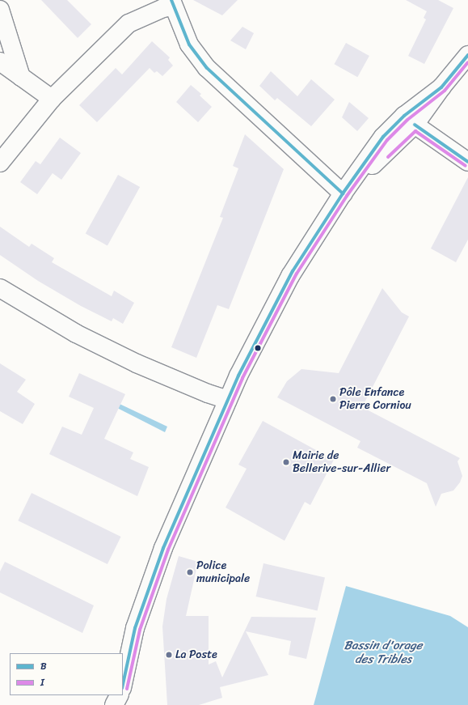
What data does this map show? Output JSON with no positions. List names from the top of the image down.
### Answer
{
  "water": ["Bassin d'orage des Tribles"],
  "places": [
    "Pôle Enfance Pierre Corniou",
    "Mairie de Bellerive-sur-Allier",
    "Police municipale",
    "La Poste"
  ],
  "lines": ["transit line B", "transit line I"],
  "legend": ["B", "I"]
}
